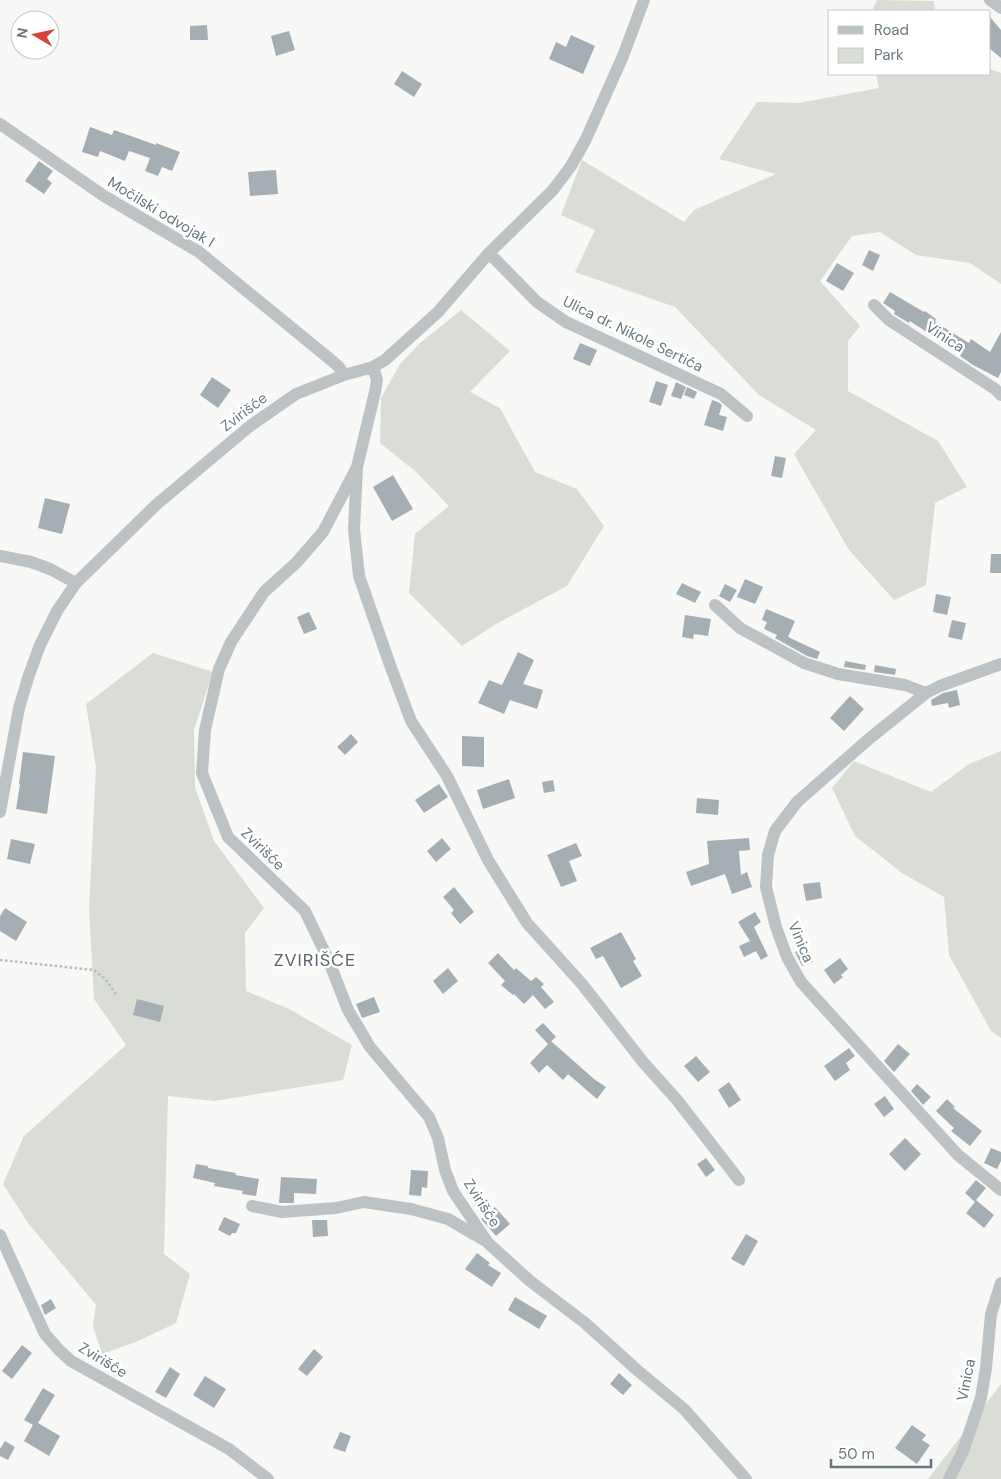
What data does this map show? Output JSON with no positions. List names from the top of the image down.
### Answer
{
  "streets": {
    "street": [
      "Močilski odvojak I",
      "Ulica dr. Nikole Sertića",
      "Vinica",
      "Zvirišće"
    ]
  },
  "crossings": [
    ["Močilski odvojak I", "Zvirišće"]
  ],
  "districts": ["ZVIRIŠĆE"],
  "legend": ["Road", "Park"],
  "scale_bar": "50 m",
  "north": "left"
}
